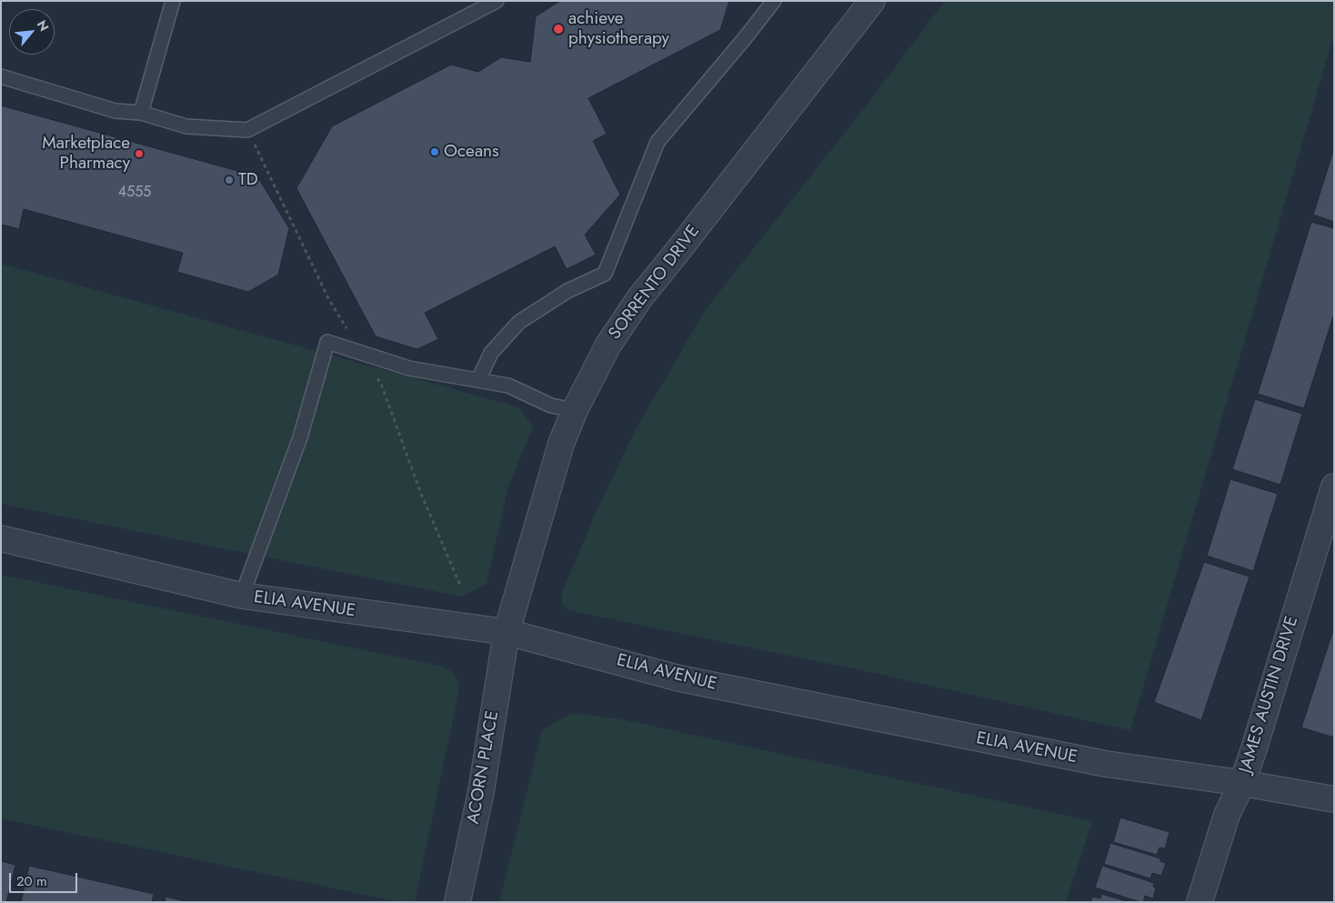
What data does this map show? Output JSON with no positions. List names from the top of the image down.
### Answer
{
  "streets": {
    "street": [
      "SORRENTO DRIVE",
      "ELIA AVENUE",
      "JAMES AUSTIN DRIVE",
      "ACORN PLACE"
    ]
  },
  "crossings": [
    ["SORRENTO DRIVE", "ELIA AVENUE"],
    ["SORRENTO DRIVE", "ACORN PLACE"],
    ["ELIA AVENUE", "JAMES AUSTIN DRIVE"],
    ["ELIA AVENUE", "ACORN PLACE"]
  ],
  "places": [
    "achieve physiotherapy",
    "Oceans",
    "Marketplace Pharmacy",
    "TD"
  ],
  "house_numbers": ["4555"],
  "scale_bar": "20 m",
  "north": "top right"
}
